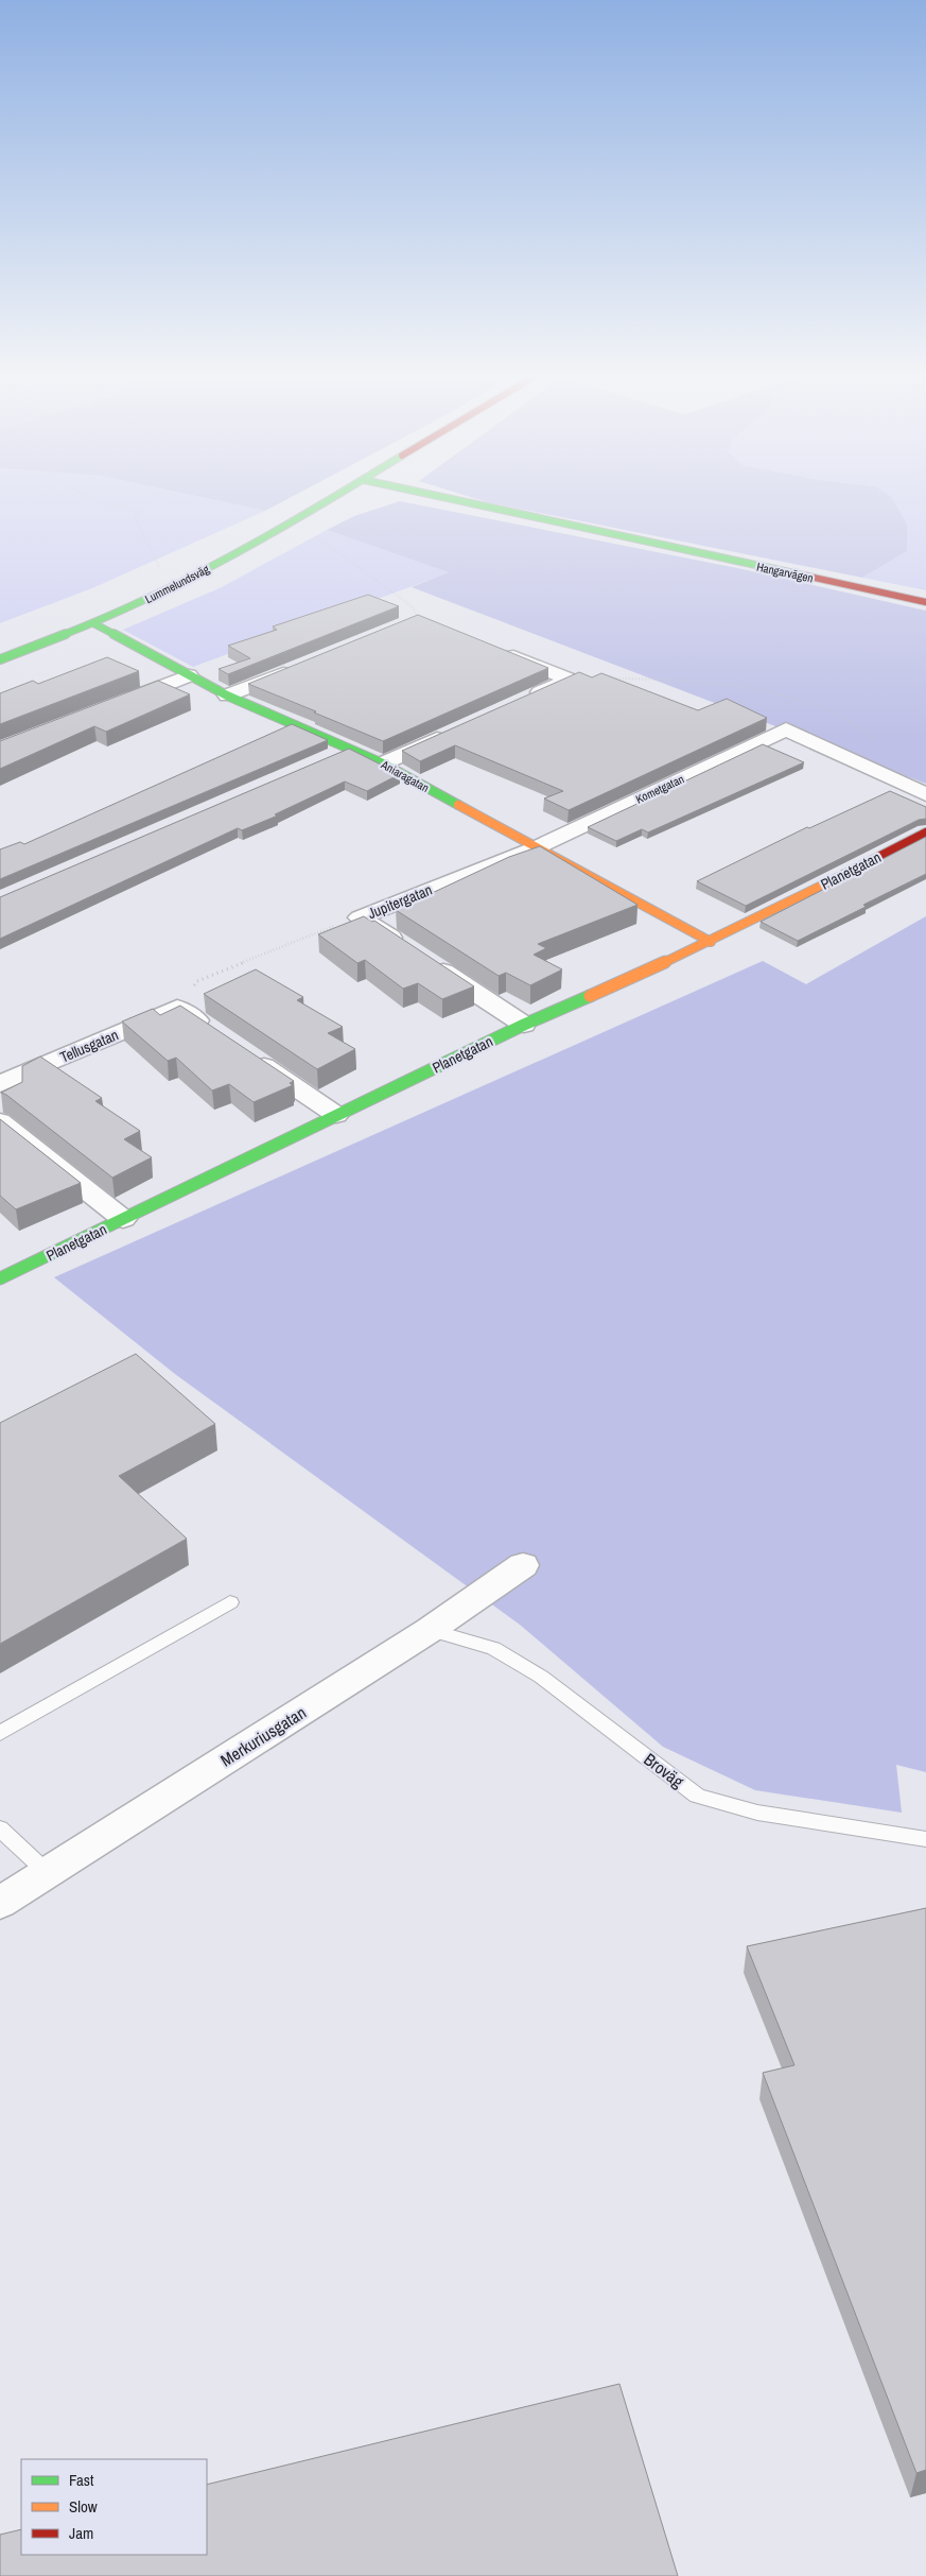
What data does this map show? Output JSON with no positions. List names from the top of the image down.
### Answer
{
  "streets": {
    "street": [
      "Hangarvägen",
      "Lummelundsväg",
      "Aniaragatan",
      "Kometgatan",
      "Planetgatan",
      "Jupitergatan",
      "Tellusgatan",
      "Merkuriusgatan"
    ],
    "lane": ["Broväg"]
  },
  "crossings": [
    ["Lummelundsväg", "Aniaragatan"],
    ["Aniaragatan", "Kometgatan"],
    ["Aniaragatan", "Planetgatan"],
    ["Aniaragatan", "Jupitergatan"],
    ["Kometgatan", "Jupitergatan"],
    ["Planetgatan", "Jupitergatan"],
    ["Merkuriusgatan", "Broväg"]
  ],
  "legend": ["Fast", "Slow", "Jam"]
}
